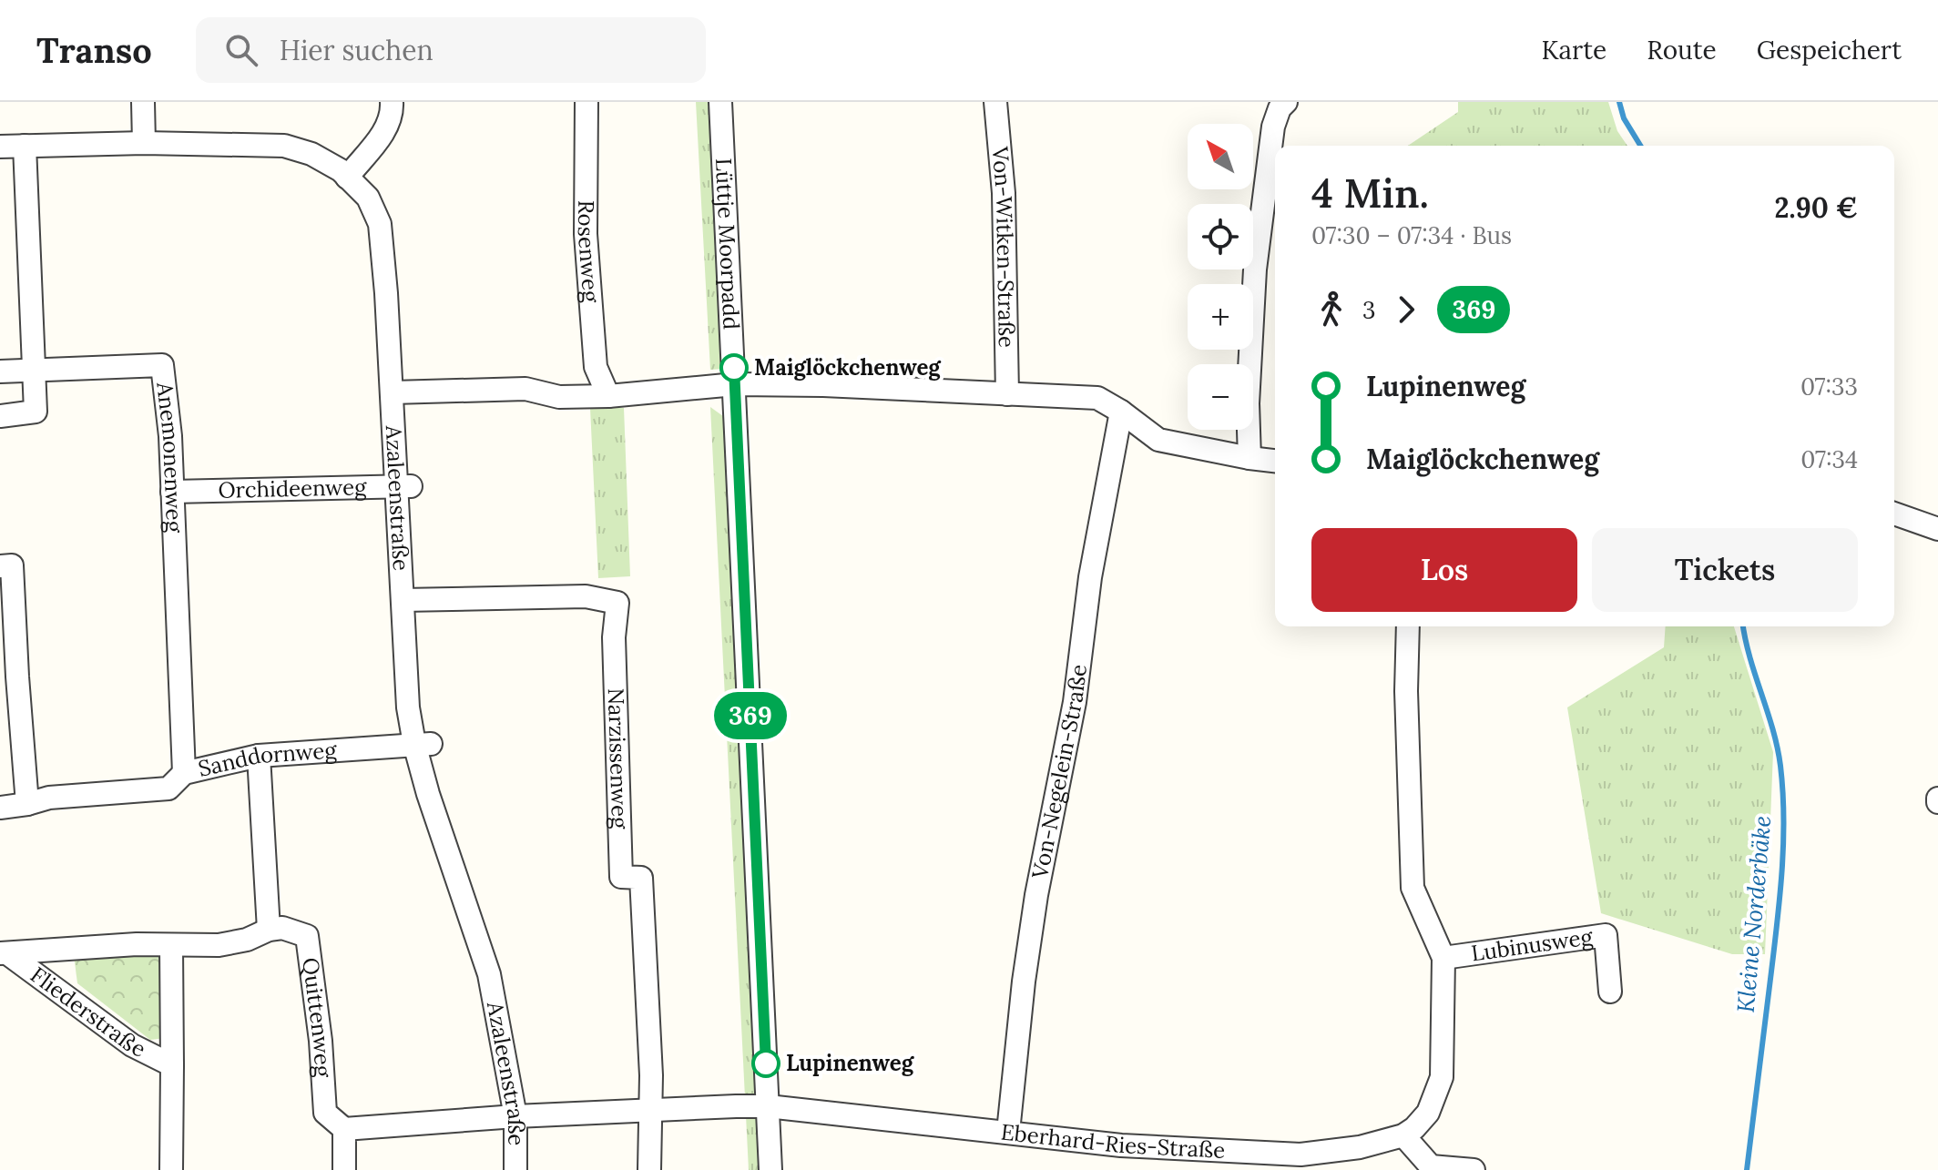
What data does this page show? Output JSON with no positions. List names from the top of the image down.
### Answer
{
  "streets": {
    "street": [
      "Lüttje Moorpadd",
      "Von-Witken-Straße",
      "Rosenweg",
      "Anemonenweg",
      "Orchideenweg",
      "Azaleenstraße",
      "Narzissenweg",
      "Sanddornweg",
      "Von-Negelein-Straße",
      "Lubinusweg",
      "Fliederstraße",
      "Quittenweg",
      "Eberhard-Ries-Straße"
    ]
  },
  "crossings": [
    ["Lüttje Moorpadd", "Eberhard-Ries-Straße"],
    ["Anemonenweg", "Orchideenweg"],
    ["Anemonenweg", "Sanddornweg"],
    ["Orchideenweg", "Azaleenstraße"],
    ["Azaleenstraße", "Narzissenweg"],
    ["Azaleenstraße", "Sanddornweg"],
    ["Von-Negelein-Straße", "Eberhard-Ries-Straße"],
    ["Lubinusweg", "Eberhard-Ries-Straße"],
    ["Fliederstraße", "Quittenweg"]
  ],
  "water": ["Kleine Norderbäke"],
  "places": ["Maiglöckchenweg", "Lupinenweg"],
  "lines": ["bus line 369"],
  "north": "top left",
  "page": {
    "header": "Transo",
    "search": "Hier suchen",
    "nav": ["Karte", "Route", "Gespeichert"],
    "on_map": "369",
    "map_buttons": ["+", "−"],
    "heading": ["4 Min.", "07:30 – 07:34 · Bus", "2.90 €"],
    "legs": ["3", "369"],
    "list": [
      {
        "name": "Lupinenweg",
        "value": "07:33"
      },
      {
        "name": "Maiglöckchenweg",
        "value": "07:34"
      }
    ],
    "buttons": ["Los", "Tickets"]
  }
}
